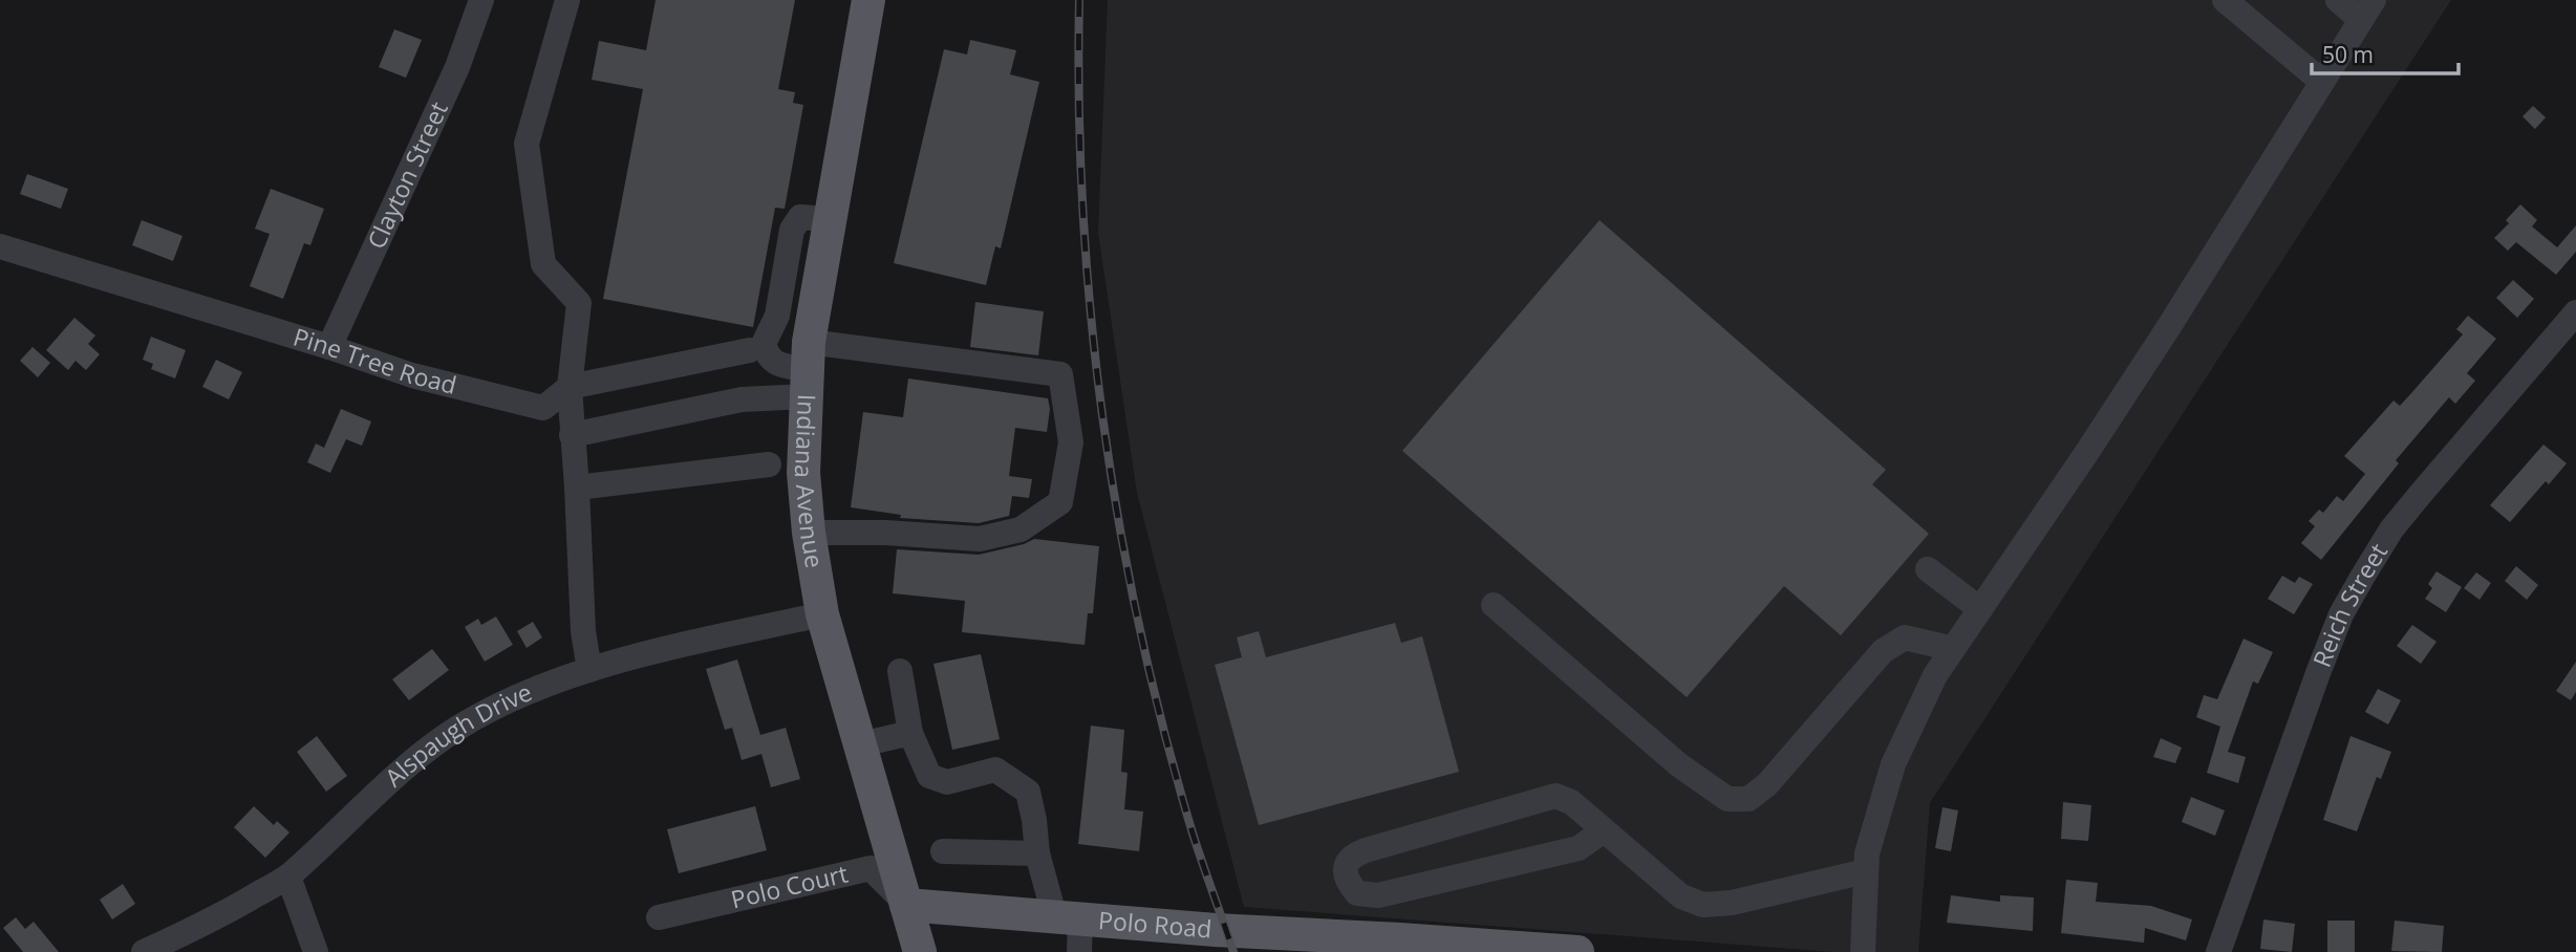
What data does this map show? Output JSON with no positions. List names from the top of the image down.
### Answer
{
  "streets": {
    "main road": ["Indiana Avenue", "Polo Road"],
    "street": [
      "Clayton Street",
      "Pine Tree Road",
      "Reich Street",
      "Alspaugh Drive",
      "Polo Court"
    ]
  },
  "crossings": [
    ["Clayton Street", "Pine Tree Road"],
    ["Indiana Avenue", "Alspaugh Drive"],
    ["Indiana Avenue", "Polo Court"],
    ["Indiana Avenue", "Polo Road"],
    ["Polo Court", "Polo Road"]
  ],
  "scale_bar": "50 m"
}
